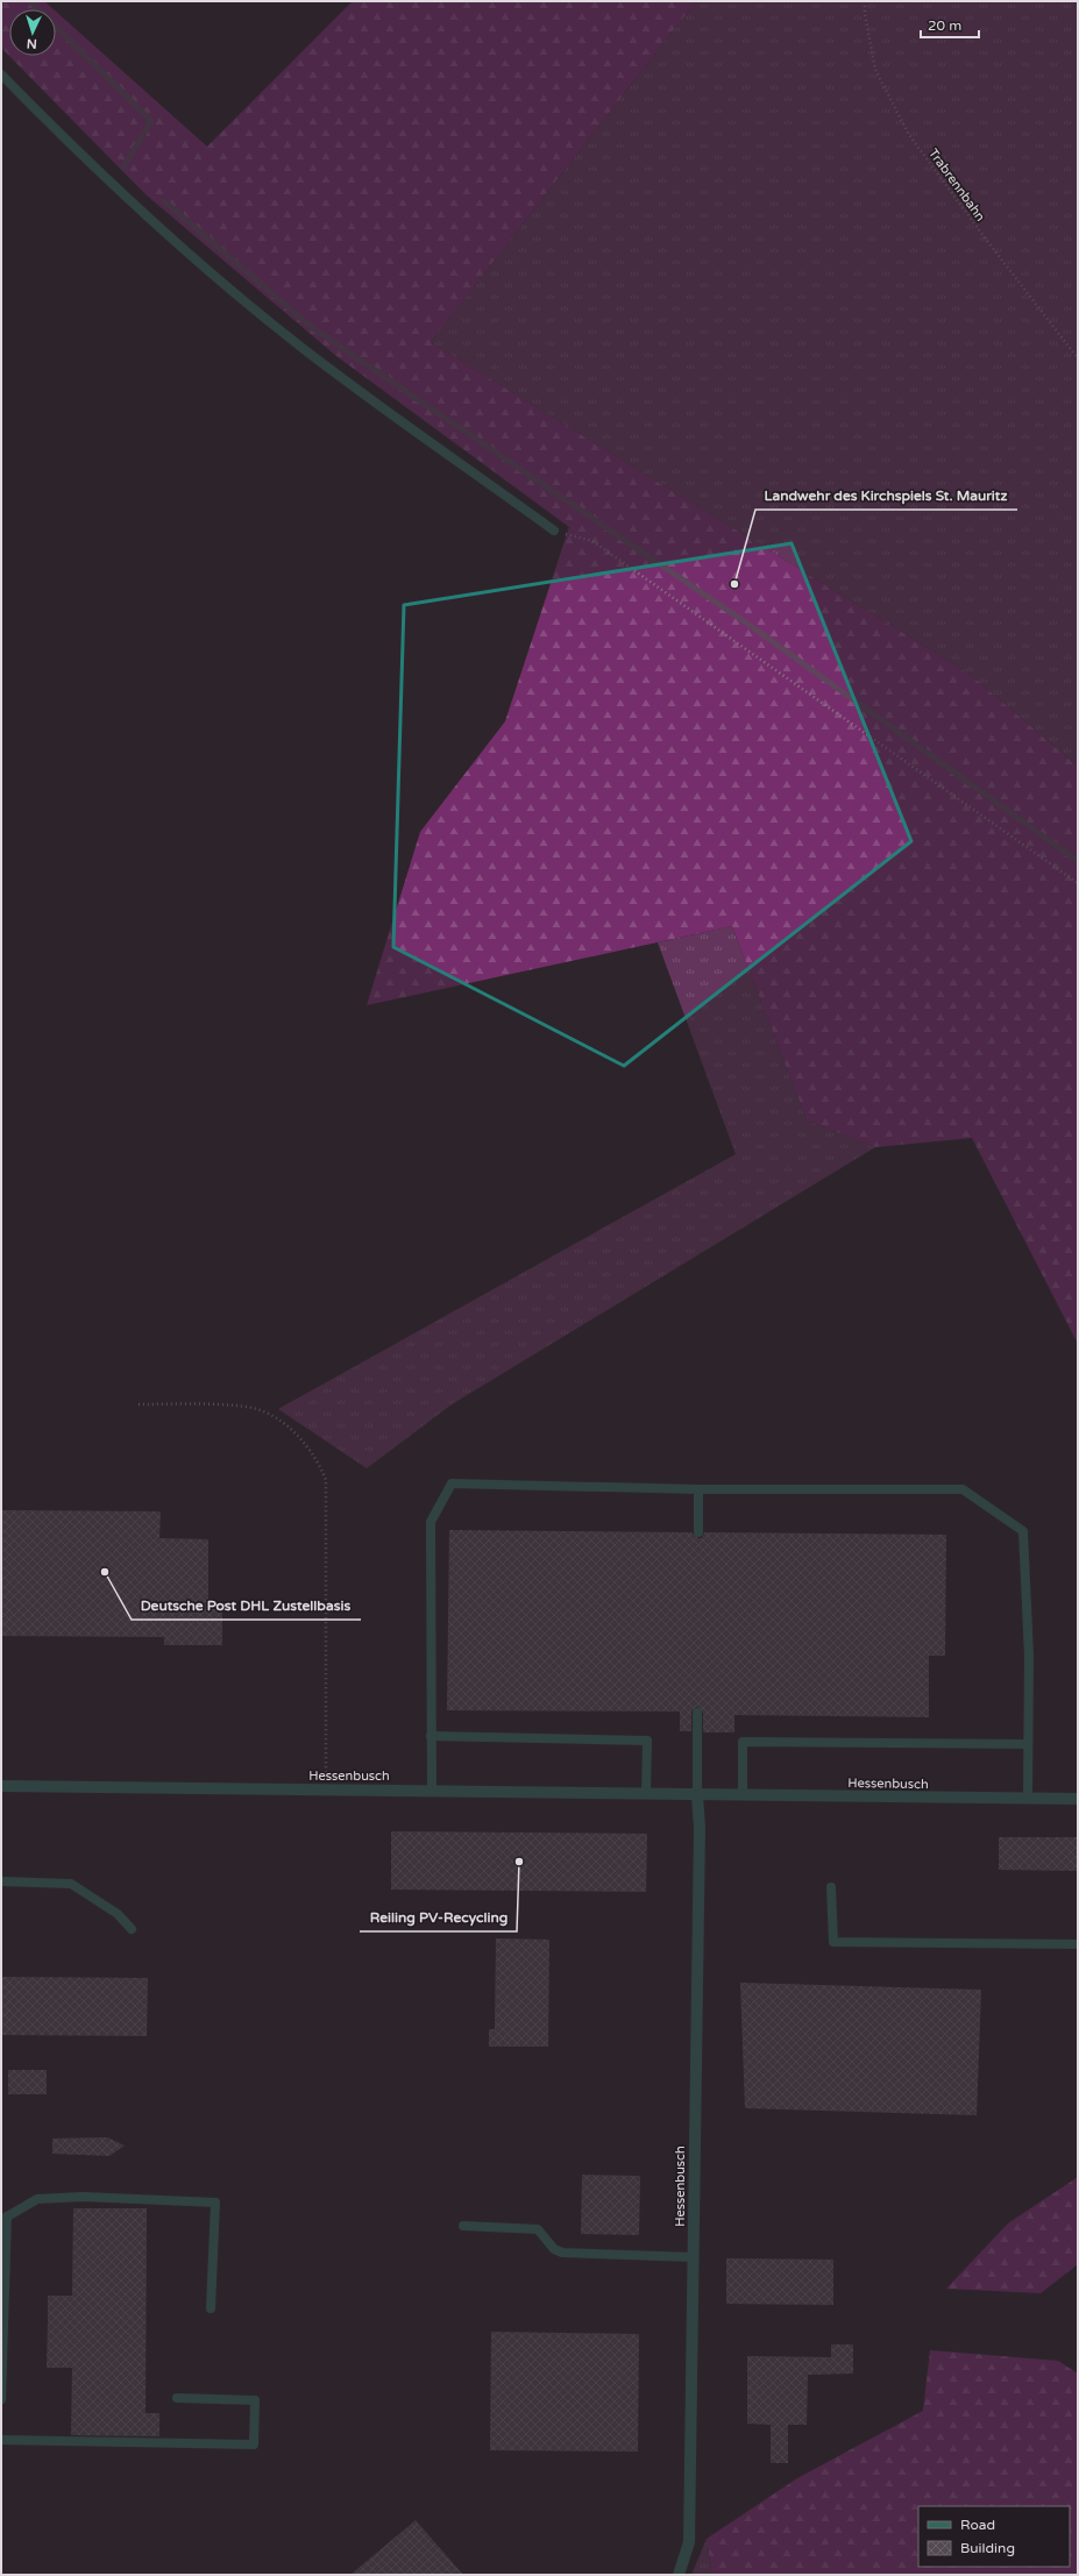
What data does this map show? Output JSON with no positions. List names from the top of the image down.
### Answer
{
  "streets": {
    "street": ["Hessenbusch"],
    "path": ["Trabrennbahn"]
  },
  "places": ["Landwehr des Kirchspiels St. Mauritz", "Deutsche Post DHL Zustellbasis", "Reiling PV-Recycling"],
  "legend": ["Road", "Building"],
  "scale_bar": "20 m",
  "north": "bottom"
}
